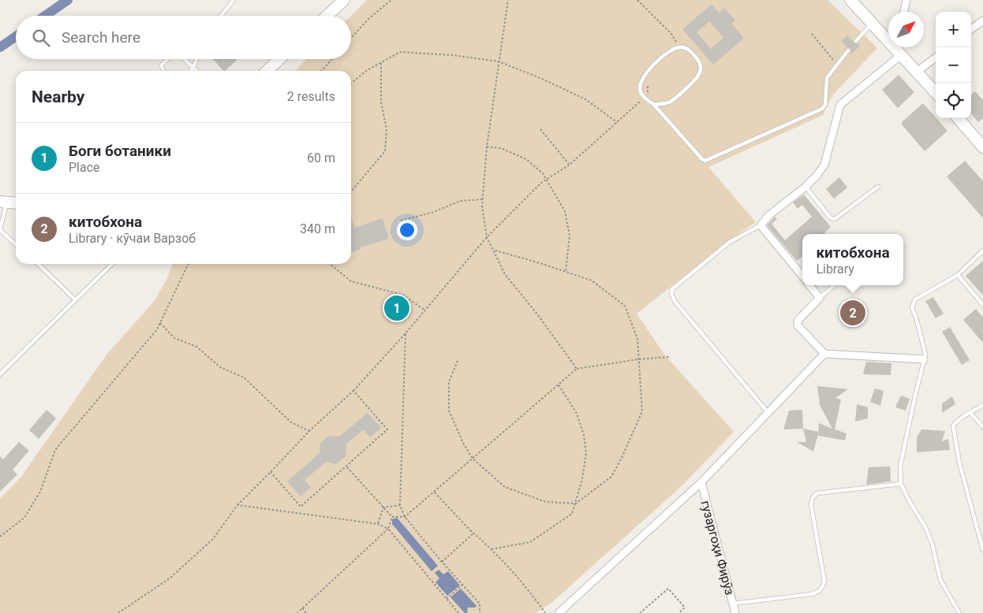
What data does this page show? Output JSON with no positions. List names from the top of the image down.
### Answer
{
  "streets": {
    "street": ["гузаргоҳи Фирӯз"]
  },
  "north": "top right",
  "page": {
    "map_buttons": ["+", "−"],
    "search": "Search here",
    "heading": ["Nearby", "2 results"],
    "list": [
      {
        "mark": "1",
        "name": "Боги ботаники",
        "note": "Place",
        "value": "60 m"
      },
      {
        "mark": "2",
        "name": "китобхона",
        "note": "Library · кӯчаи Варзоб",
        "value": "340 m"
      }
    ],
    "popup": ["китобхона", "Library"],
    "pins": ["1", "2"]
  }
}
